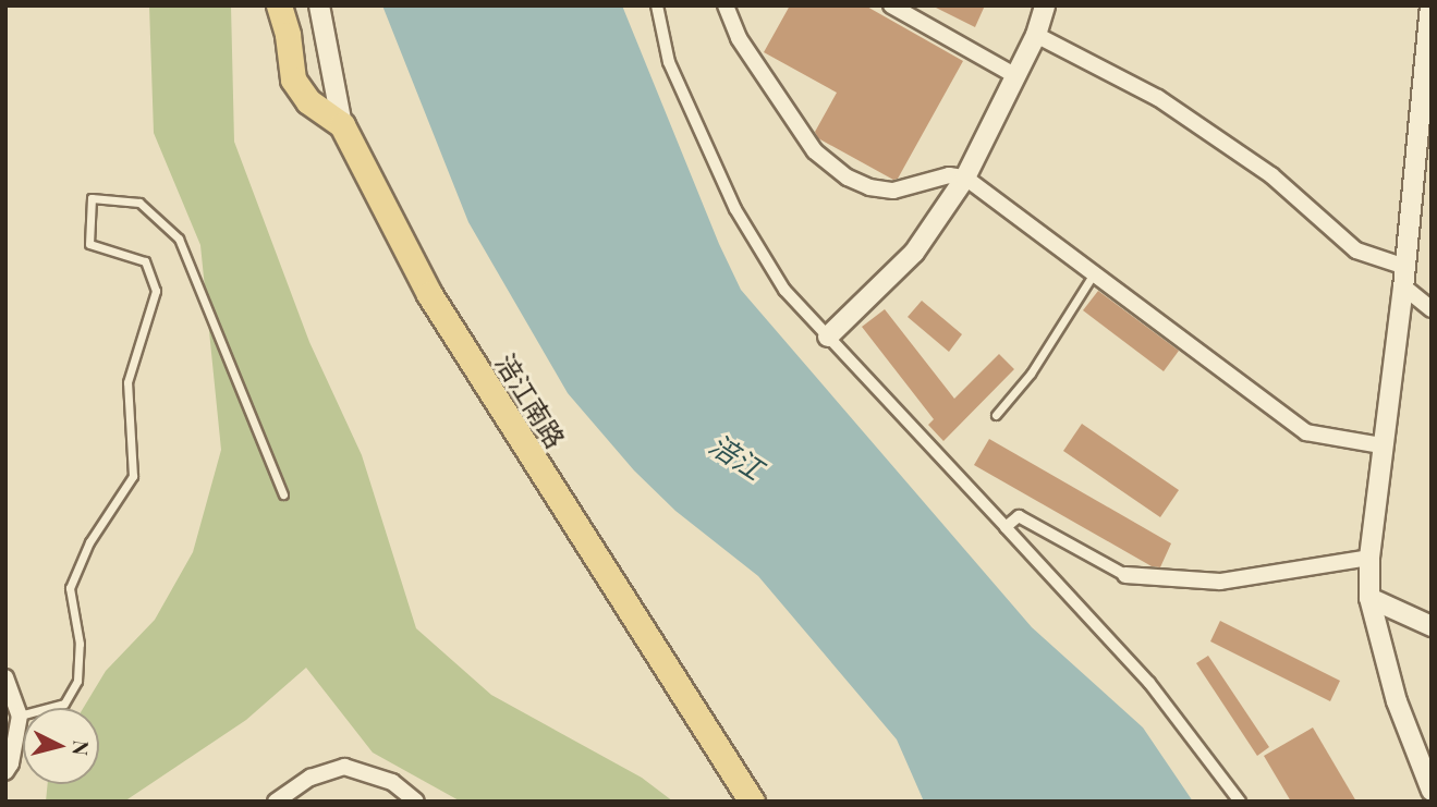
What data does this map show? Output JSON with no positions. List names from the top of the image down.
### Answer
{
  "streets": {
    "main road": ["涪江南路"]
  },
  "water": ["涪江"],
  "north": "right"
}
